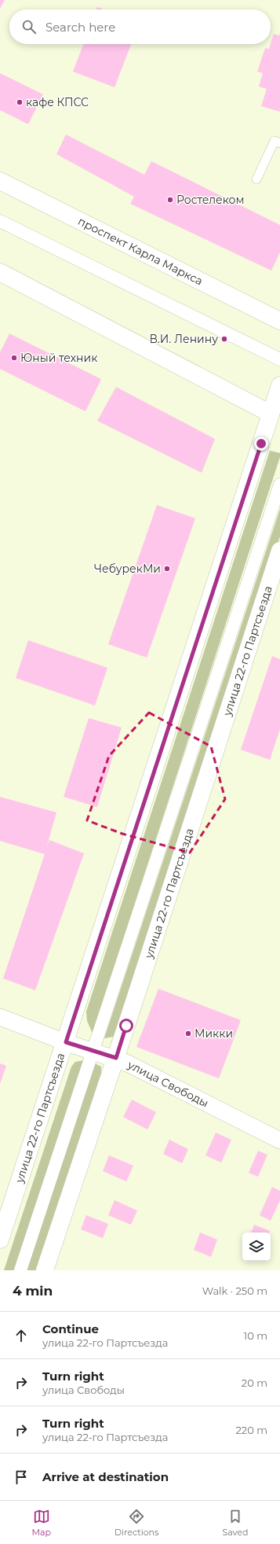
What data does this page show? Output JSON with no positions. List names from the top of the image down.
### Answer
{
  "streets": {
    "main road": ["проспект Карла Маркса", "улица 22-го Партсъезда"],
    "street": ["улица Свободы"]
  },
  "crossings": [
    ["улица 22-го Партсъезда", "улица Свободы"]
  ],
  "places": [
    "кафе КПСС",
    "Ростелеком",
    "В.И. Ленину",
    "Юный техник",
    "ЧебурекМи",
    "Микки"
  ],
  "page": {
    "search": "Search here",
    "heading": ["4 min", "Walk · 250 m"],
    "list": [
      ["Continue", "улица 22-го Партсъезда", "10 m"],
      ["Turn right", "улица Свободы", "20 m"],
      ["Turn right", "улица 22-го Партсъезда", "220 m"],
      "Arrive at destination"
    ],
    "nav": ["Map", "Directions", "Saved"]
  }
}
